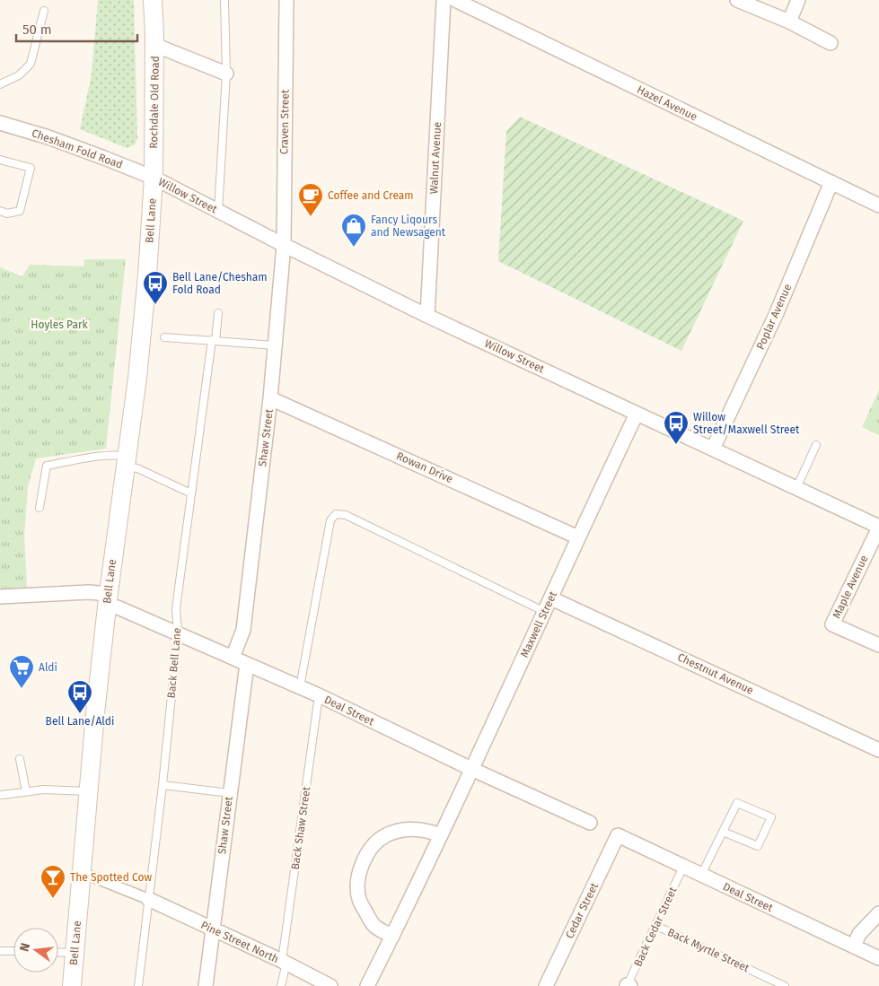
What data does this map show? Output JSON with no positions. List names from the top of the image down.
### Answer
{
  "streets": {
    "main road": ["Rochdale Old Road", "Bell Lane"],
    "street": [
      "Hazel Avenue",
      "Craven Street",
      "Chesham Fold Road",
      "Walnut Avenue",
      "Willow Street",
      "Poplar Avenue",
      "Shaw Street",
      "Rowan Drive",
      "Maple Avenue",
      "Maxwell Street",
      "Chestnut Avenue",
      "Deal Street",
      "Cedar Street",
      "Pine Street North"
    ],
    "lane": [
      "Back Bell Lane",
      "Back Shaw Street",
      "Back Cedar Street",
      "Back Myrtle Street"
    ]
  },
  "crossings": [
    ["Rochdale Old Road", "Chesham Fold Road"],
    ["Rochdale Old Road", "Willow Street"],
    ["Rochdale Old Road", "Bell Lane"],
    ["Hazel Avenue", "Poplar Avenue"],
    ["Craven Street", "Willow Street"],
    ["Craven Street", "Shaw Street"],
    ["Chesham Fold Road", "Willow Street"],
    ["Chesham Fold Road", "Bell Lane"],
    ["Walnut Avenue", "Willow Street"],
    ["Willow Street", "Bell Lane"],
    ["Willow Street", "Poplar Avenue"],
    ["Willow Street", "Shaw Street"],
    ["Willow Street", "Maple Avenue"],
    ["Willow Street", "Maxwell Street"],
    ["Bell Lane", "Deal Street"],
    ["Shaw Street", "Rowan Drive"],
    ["Shaw Street", "Deal Street"],
    ["Shaw Street", "Pine Street North"],
    ["Rowan Drive", "Maxwell Street"],
    ["Maxwell Street", "Chestnut Avenue"],
    ["Maxwell Street", "Deal Street"],
    ["Back Bell Lane", "Deal Street"],
    ["Back Bell Lane", "Pine Street North"],
    ["Deal Street", "Back Shaw Street"],
    ["Deal Street", "Cedar Street"],
    ["Deal Street", "Back Cedar Street"],
    ["Back Shaw Street", "Pine Street North"],
    ["Back Cedar Street", "Back Myrtle Street"]
  ],
  "parks": ["Hoyles Park"],
  "places": {
    "cafe": ["Coffee and Cream"],
    "shop": ["Fancy Liqours and Newsagent"],
    "bus stop": ["Bell Lane/Chesham Fold Road", "Willow Street/Maxwell Street", "Bell Lane/Aldi"],
    "supermarket": ["Aldi"],
    "bar": ["The Spotted Cow"]
  },
  "scale_bar": "50 m",
  "north": "left"
}
